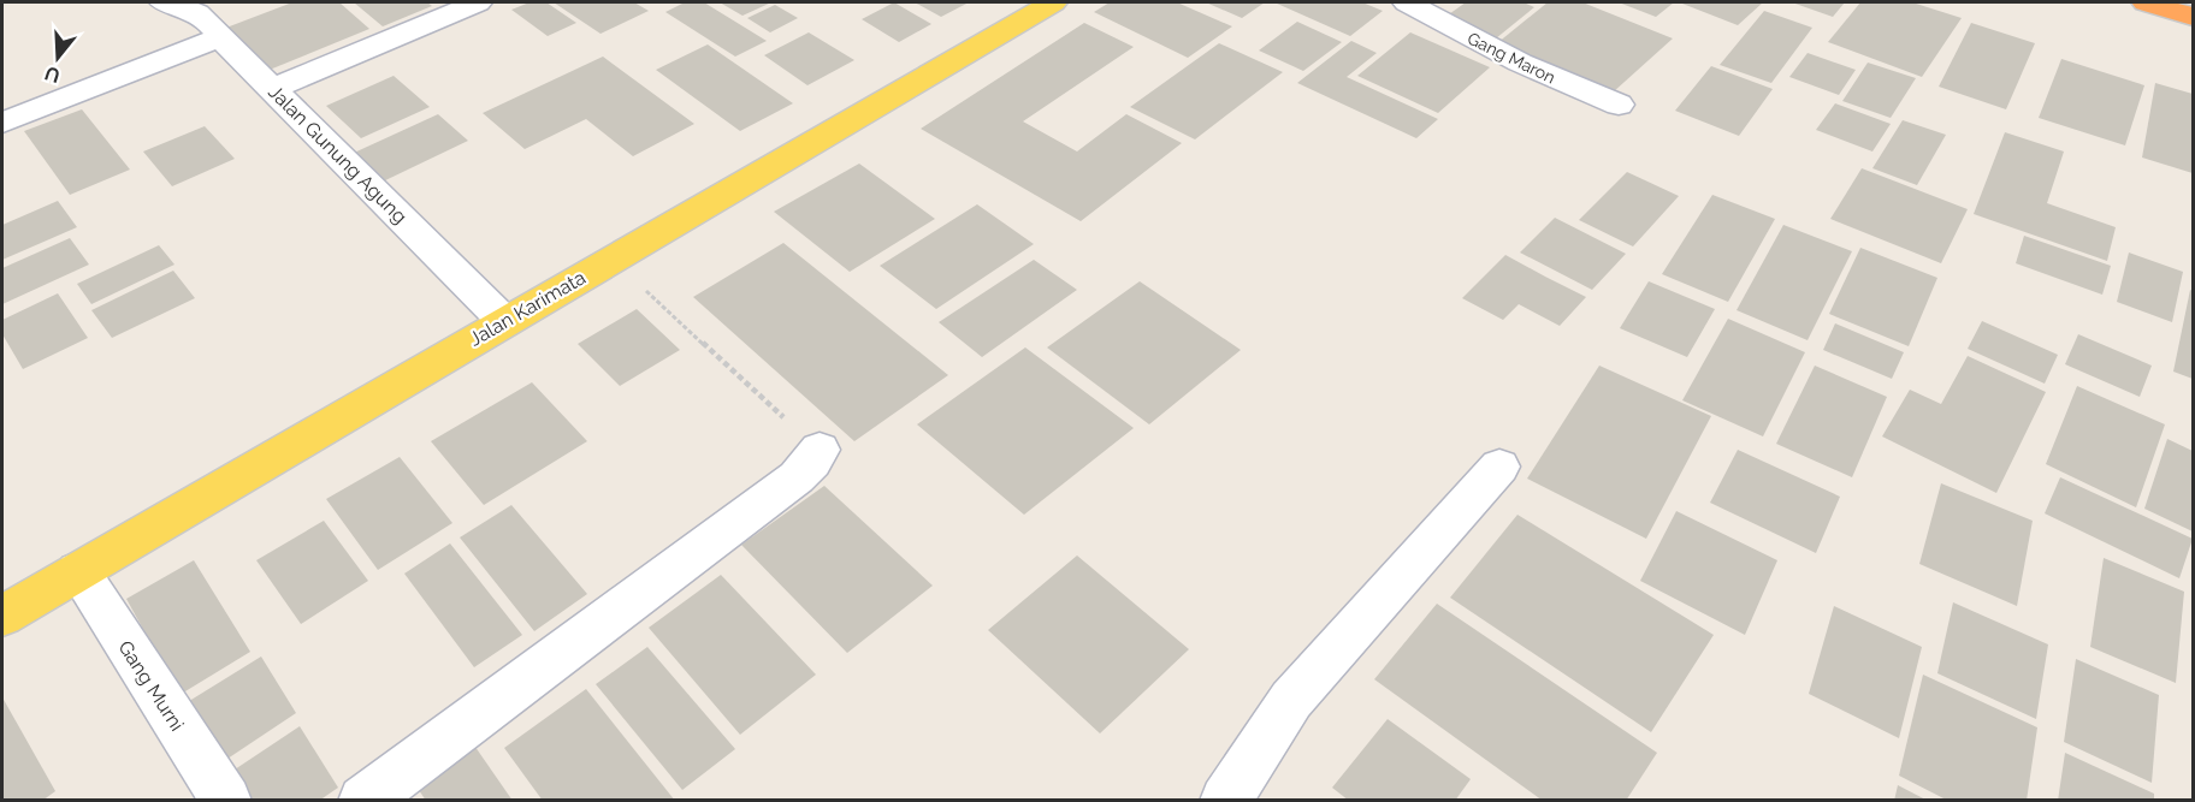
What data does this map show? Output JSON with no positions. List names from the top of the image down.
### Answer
{
  "streets": {
    "main road": ["Jalan Karimata"],
    "street": ["Gang Maron", "Jalan Gunung Agung", "Gang Murni"]
  },
  "crossings": [
    ["Jalan Gunung Agung", "Jalan Karimata"],
    ["Jalan Karimata", "Gang Murni"]
  ],
  "north": "bottom"
}
